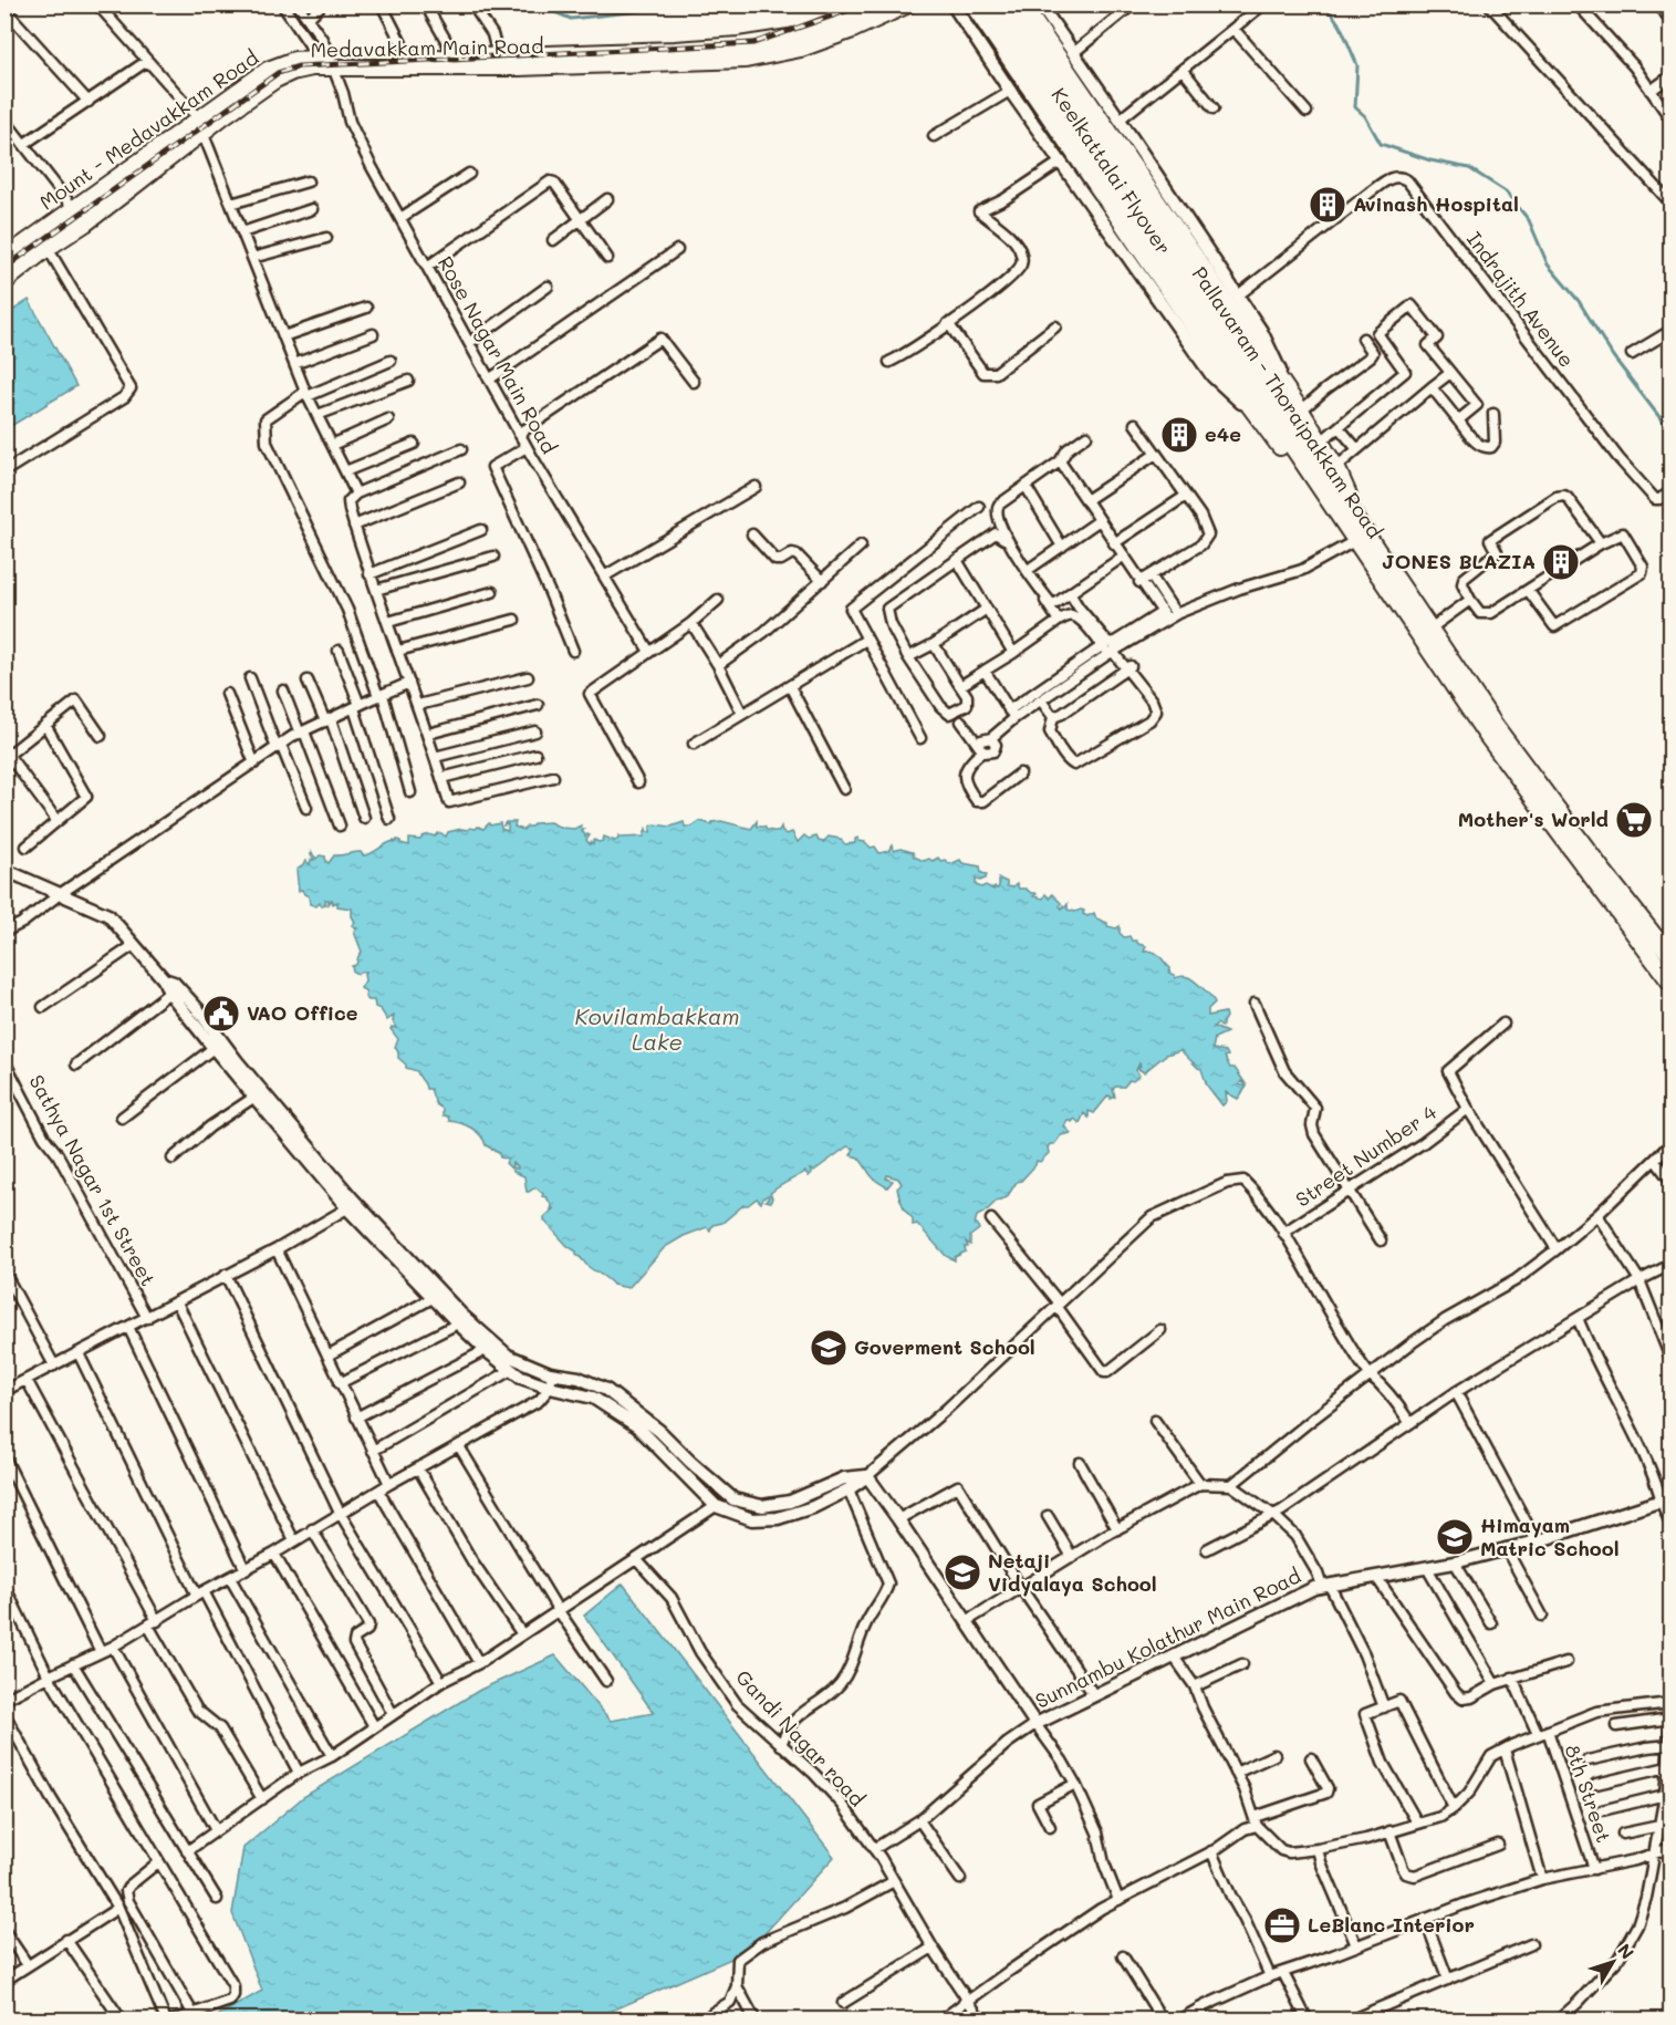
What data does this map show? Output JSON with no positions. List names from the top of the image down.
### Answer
{
  "streets": {
    "main road": [
      "Medavakkam Main Road",
      "Mount - Medavakkam Road",
      "Keelkattalai Flyover",
      "Pallavaram - Thoraipakkam Road"
    ],
    "street": [
      "Indrajith Avenue",
      "Rose Nagar Main Road",
      "Street Number 4",
      "Sathya Nagar 1st Street",
      "Sunnambu Kolathur Main Road",
      "Gandi Nagar road",
      "8th Street"
    ]
  },
  "crossings": [
    ["Medavakkam Main Road", "Mount - Medavakkam Road"],
    ["Medavakkam Main Road", "Rose Nagar Main Road"],
    ["Keelkattalai Flyover", "Pallavaram - Thoraipakkam Road"]
  ],
  "water": ["Kovilambakkam Lake"],
  "places": {
    "building": ["Avinash Hospital", "e4e", "JONES BLAZIA"],
    "supermarket": ["Mother's World"],
    "public building": ["VAO Office"],
    "school or university": ["Goverment School", "Himayam Matric School", "Netaji Vidyalaya School"],
    "office": ["LeBlanc Interior"]
  },
  "north": "top right"
}
